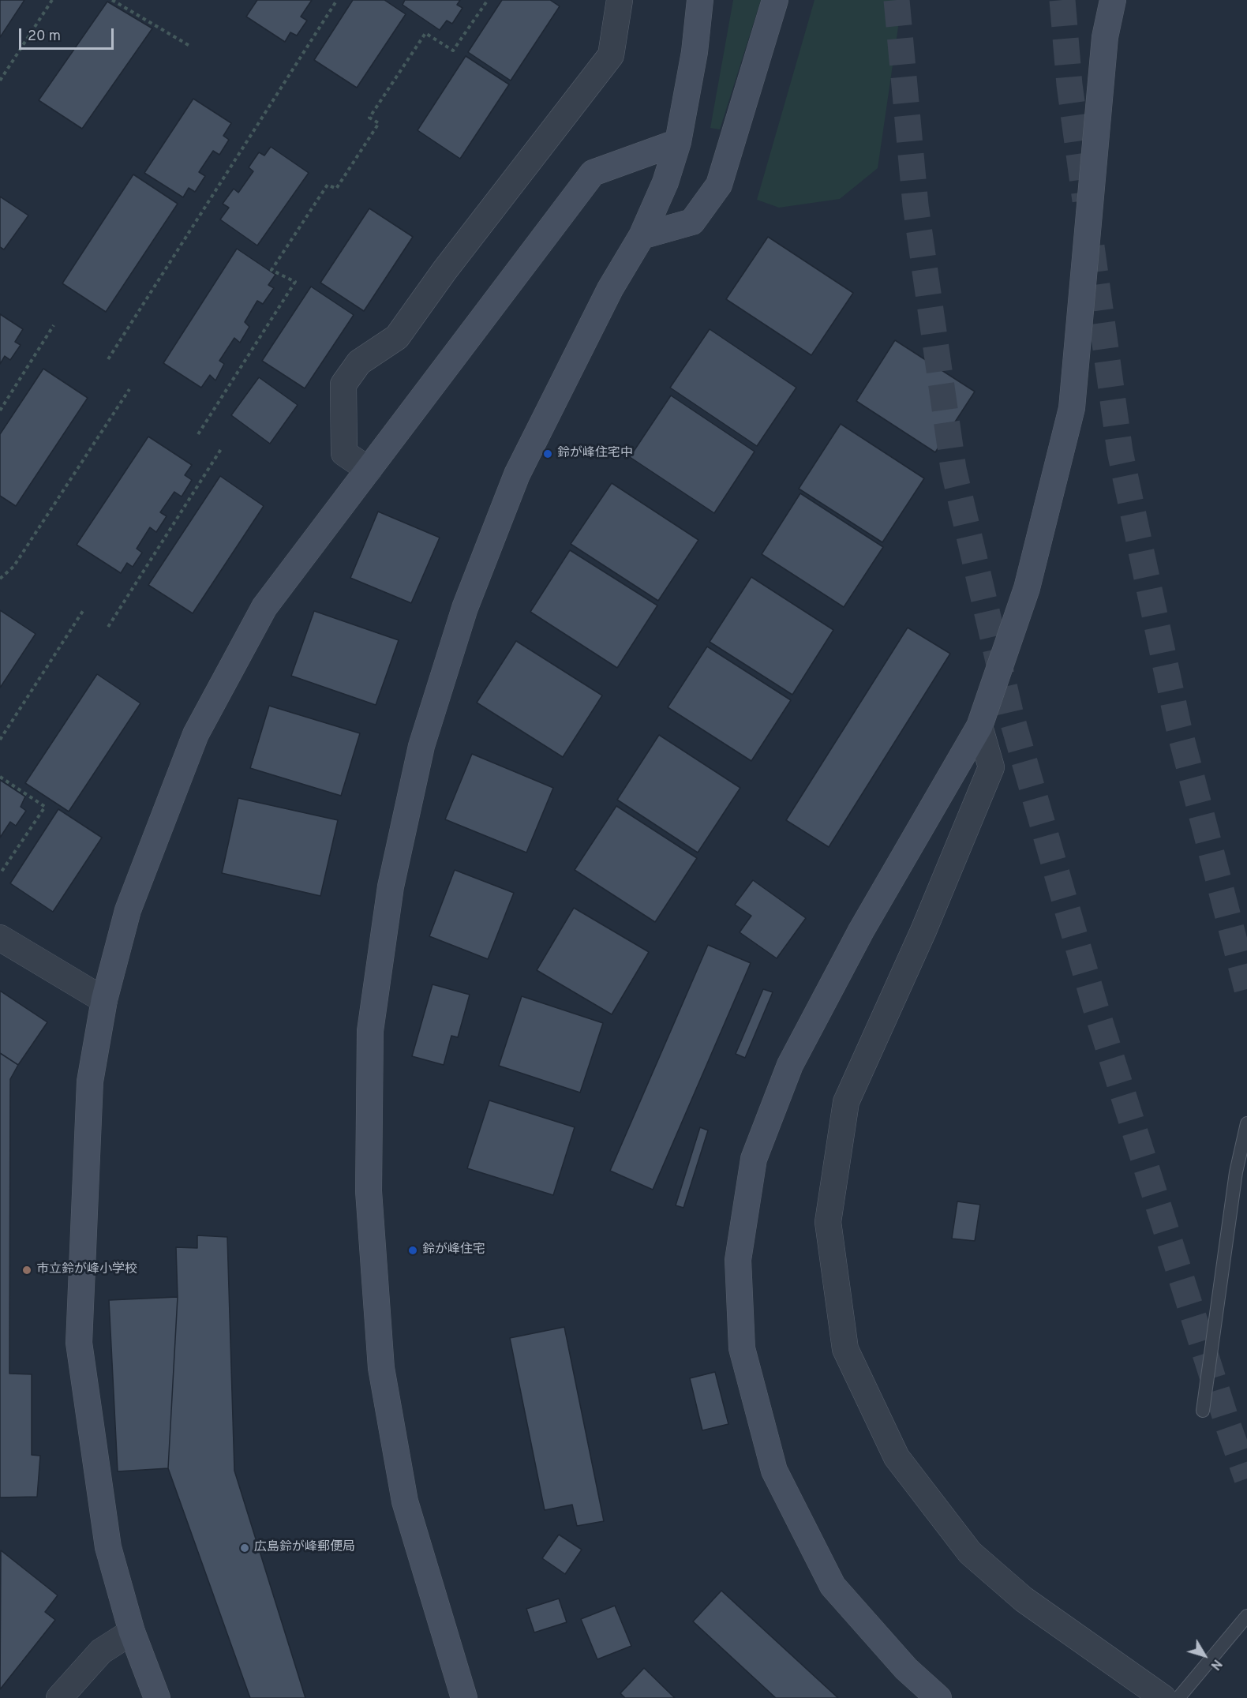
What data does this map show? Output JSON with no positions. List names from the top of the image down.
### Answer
{
  "places": [
    "鈴が峰住宅中",
    "鈴が峰住宅",
    "市立鈴が峰小学校",
    "広島鈴が峰郵便局"
  ],
  "scale_bar": "20 m",
  "north": "bottom right"
}
